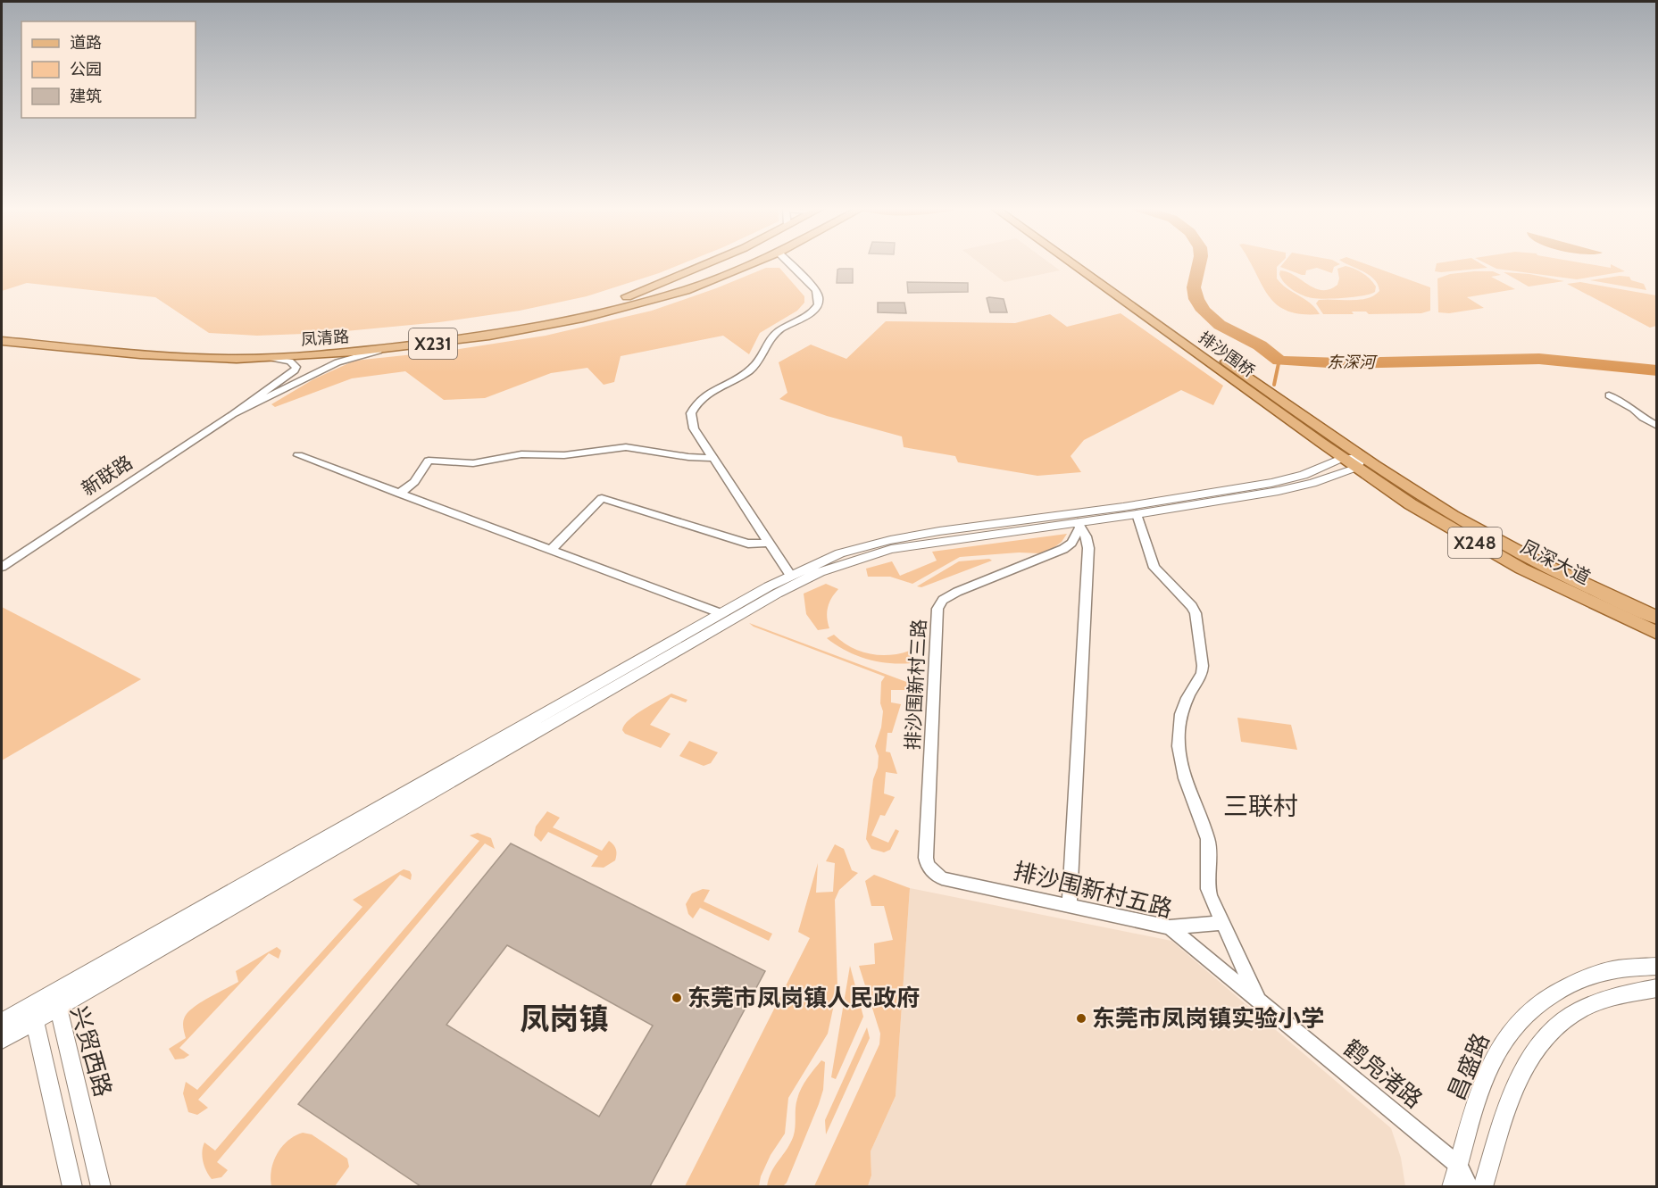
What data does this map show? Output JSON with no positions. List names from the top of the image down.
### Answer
{
  "streets": {
    "main road": [
      "凤清路",
      "X231",
      "排沙围桥",
      "X248",
      "凤深大道"
    ],
    "street": [
      "新联路",
      "排沙围新村三路",
      "排沙围新村五路",
      "兴贸西路",
      "昌盛路",
      "鹤凫渚路"
    ]
  },
  "crossings": [
    ["凤清路", "新联路"],
    ["排沙围桥", "凤深大道"],
    ["排沙围新村三路", "排沙围新村五路"],
    ["排沙围新村五路", "鹤凫渚路"],
    ["昌盛路", "鹤凫渚路"]
  ],
  "districts": ["三联村", "凤岗镇"],
  "water": ["东深河"],
  "places": ["东莞市凤岗镇人民政府", "东莞市凤岗镇实验小学"],
  "legend": ["道路", "公园", "建筑"]
}
